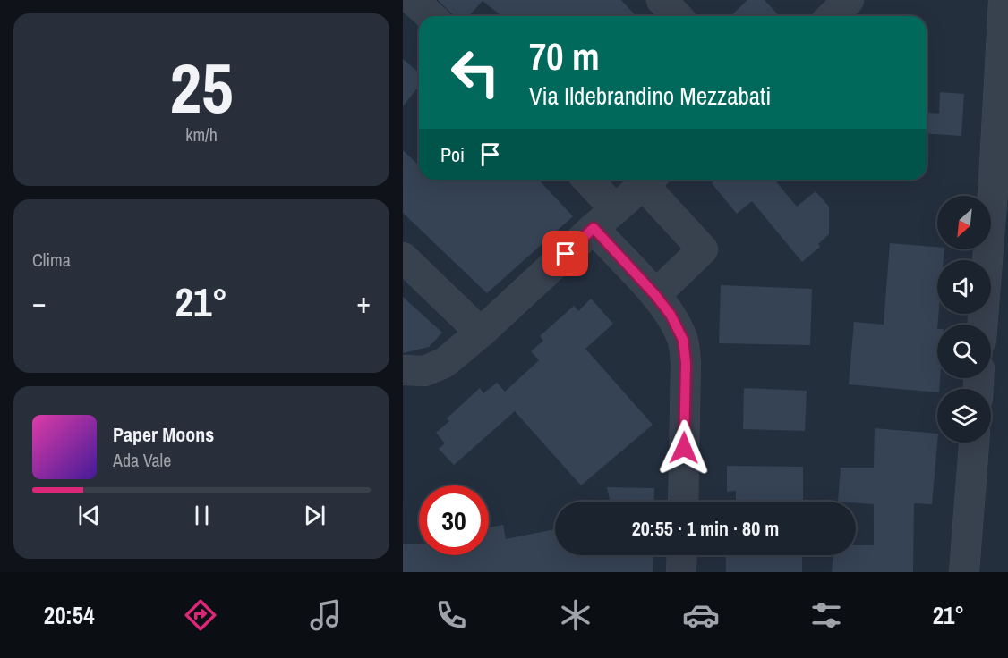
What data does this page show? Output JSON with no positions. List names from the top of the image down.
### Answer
{
  "north": "bottom left",
  "page": {
    "tile": [
      ["25", "km/h"],
      "Clima"
    ],
    "turn": ["70 m", "Via Ildebrandino Mezzabati"],
    "then": "Poi",
    "heat": ["−", "21°", "+"],
    "song": ["Paper Moons", "Ada Vale"],
    "limit": "30",
    "trip": "20:55 · 1 min · 80 m",
    "tabs": ["20:54", "21°"]
  }
}
